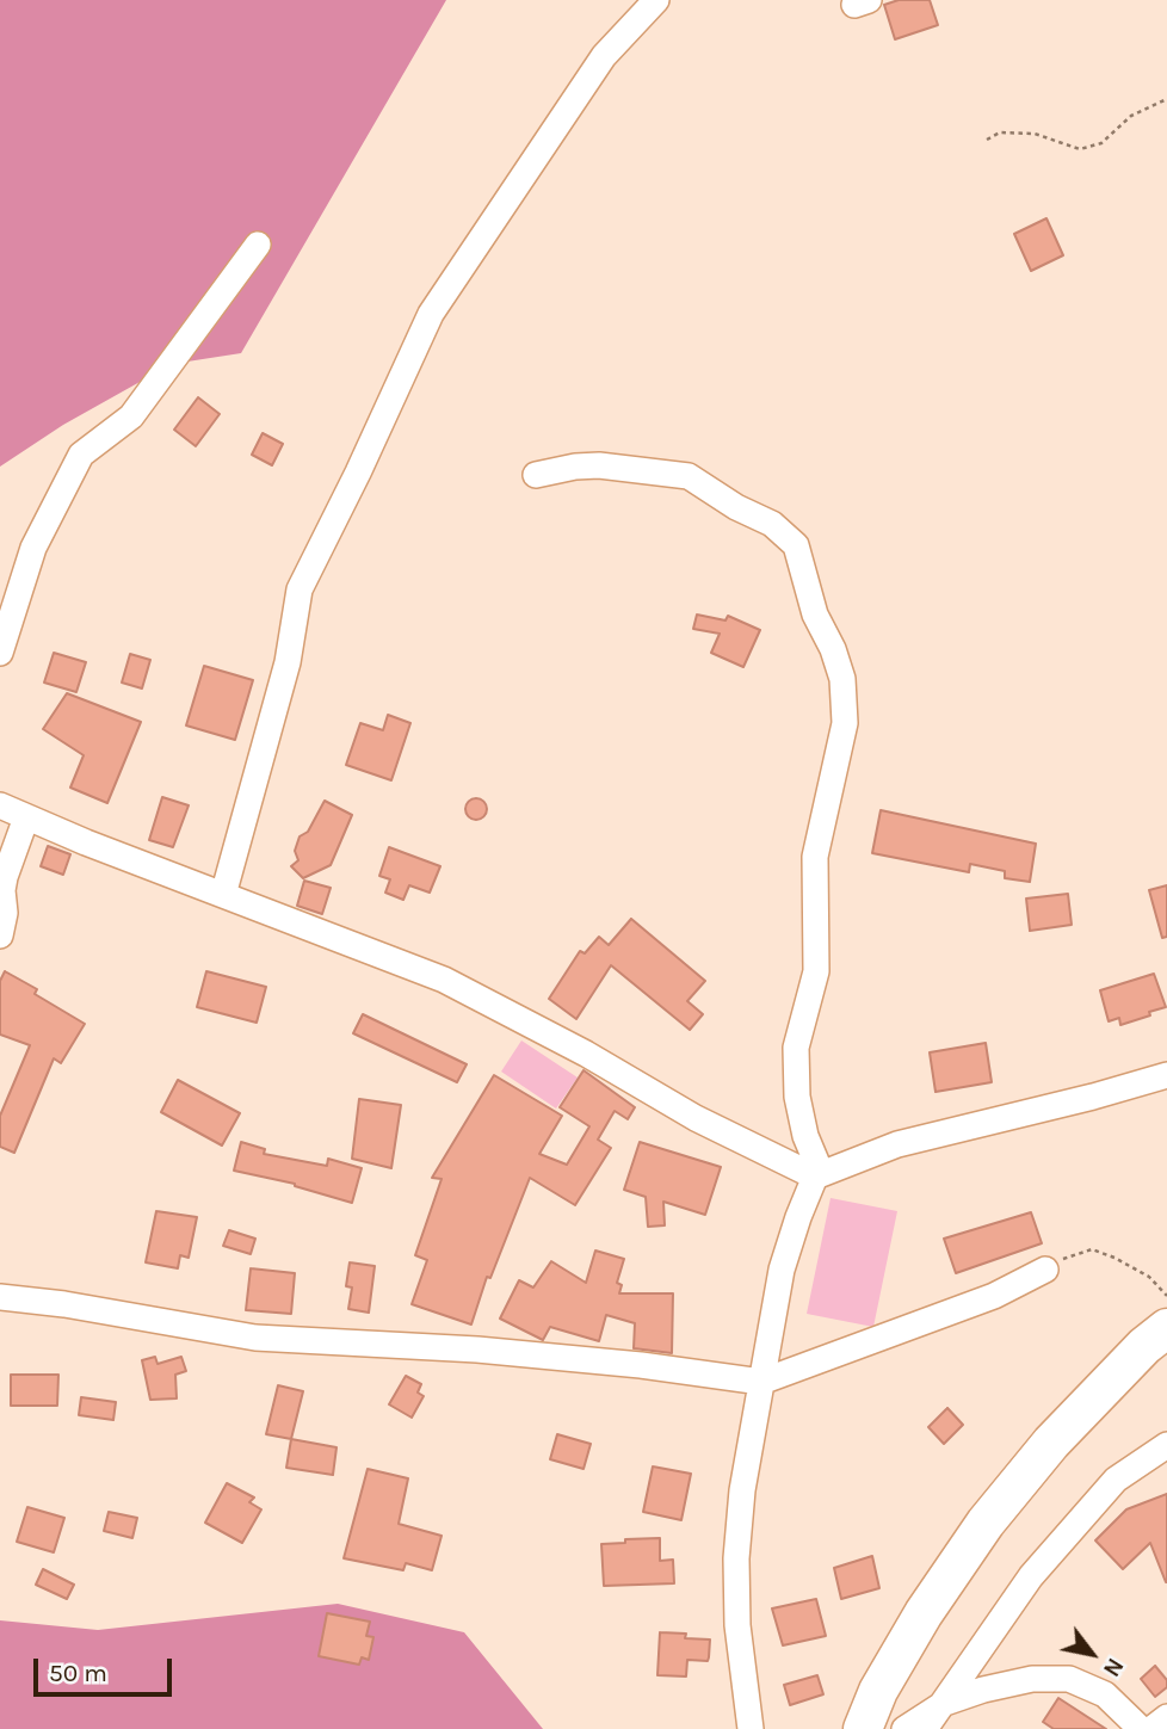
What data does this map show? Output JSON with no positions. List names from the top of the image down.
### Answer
{
  "scale_bar": "50 m",
  "north": "bottom right"
}
